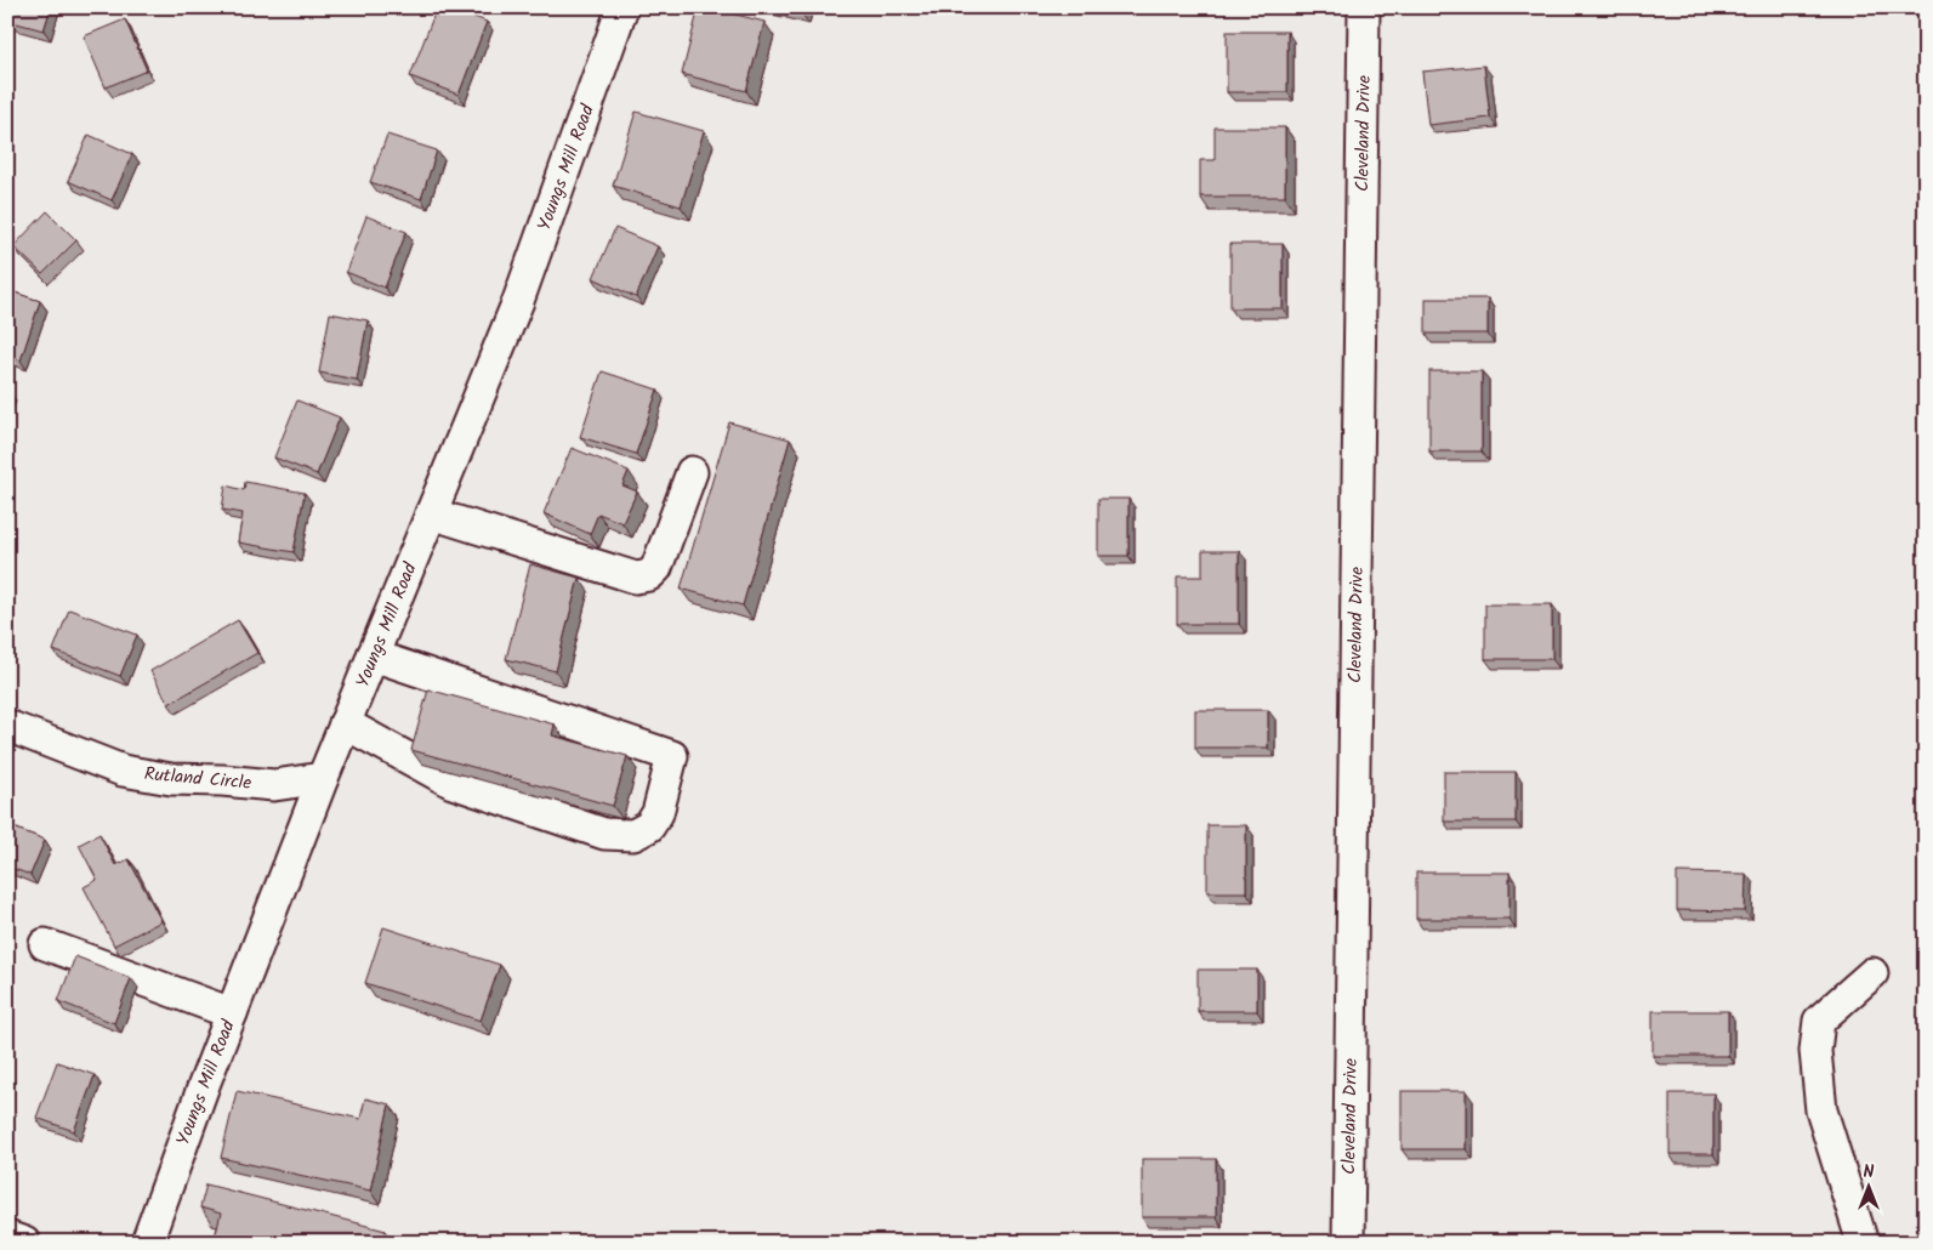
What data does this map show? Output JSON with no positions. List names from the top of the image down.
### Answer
{
  "streets": {
    "street": ["Cleveland Drive", "Youngs Mill Road", "Rutland Circle"]
  },
  "crossings": [
    ["Youngs Mill Road", "Rutland Circle"]
  ],
  "north": "top"
}
